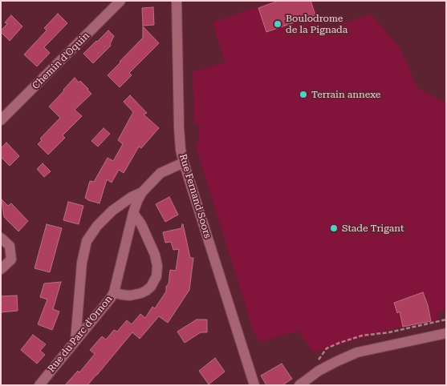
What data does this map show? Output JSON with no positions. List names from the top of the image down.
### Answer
{
  "streets": {
    "street": ["Chemin d'Oquin", "Rue Fernand Soors", "Rue du Parc d'Ornon"]
  },
  "crossings": [
    ["Rue Fernand Soors", "Rue du Parc d'Ornon"]
  ],
  "places": ["Boulodrome de la Pignada", "Terrain annexe", "Stade Trigant"]
}
